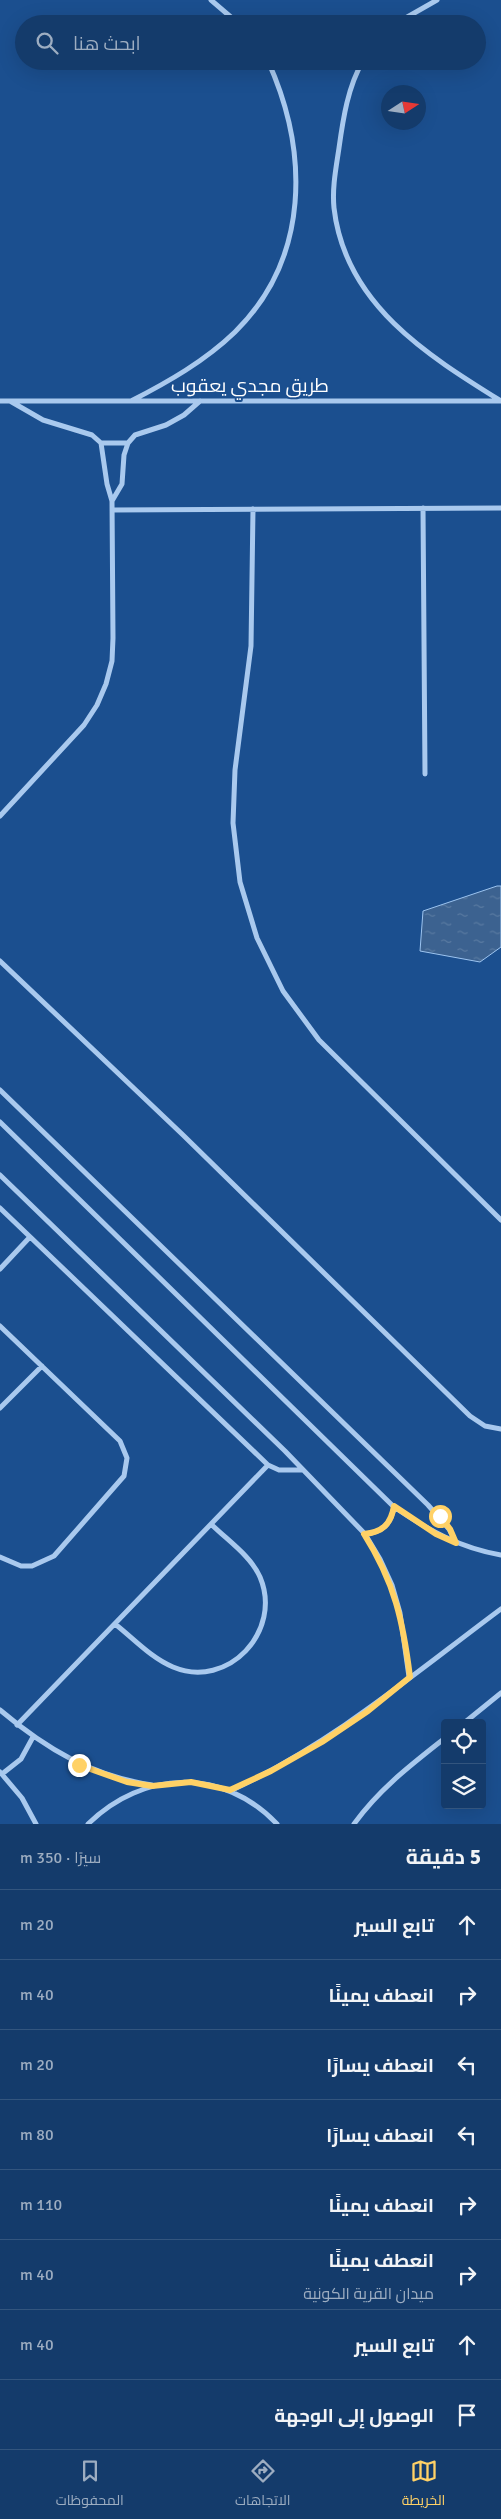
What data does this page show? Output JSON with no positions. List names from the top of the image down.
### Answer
{
  "streets": {
    "street": ["طريق مجدي يعقوب"]
  },
  "north": "right",
  "page": {
    "search": "ابحث هنا",
    "heading": ["5 دقيقة", "سيرًا · 350 m"],
    "list": [
      ["تابع السير", "20 m"],
      ["انعطف يمينًا", "40 m"],
      ["انعطف يسارًا", "20 m"],
      ["انعطف يسارًا", "80 m"],
      ["انعطف يمينًا", "110 m"],
      ["انعطف يمينًا", "ميدان القرية الكونية", "40 m"],
      ["تابع السير", "40 m"],
      "الوصول إلى الوجهة"
    ],
    "nav": ["الخريطة", "الاتجاهات", "المحفوظات"]
  }
}
